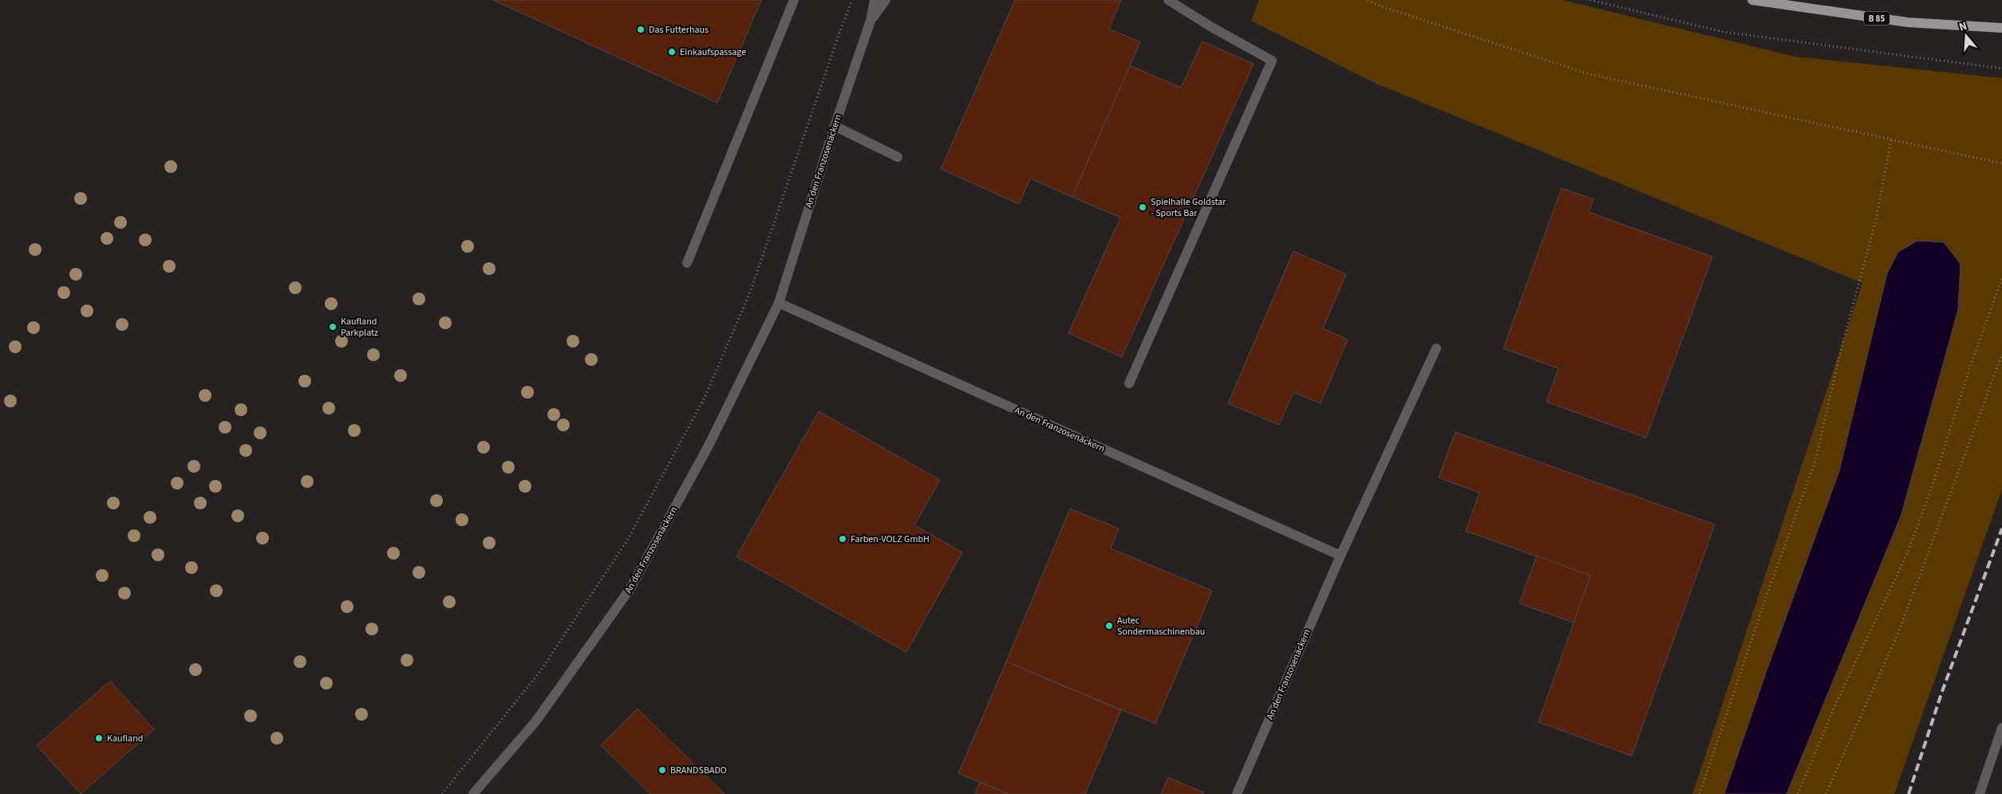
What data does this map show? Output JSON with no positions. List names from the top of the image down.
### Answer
{
  "streets": {
    "main road": ["B 85"],
    "street": ["An den Franzosenäckern"]
  },
  "places": [
    "Das Futterhaus",
    "Einkaufspassage",
    "Spielhalle Goldstar - Sports Bar",
    "Kaufland Parkplatz",
    "Farben-VOLZ GmbH",
    "Autec Sondermaschinenbau",
    "Kaufland",
    "BRANDSBADO"
  ],
  "north": "top"
}
